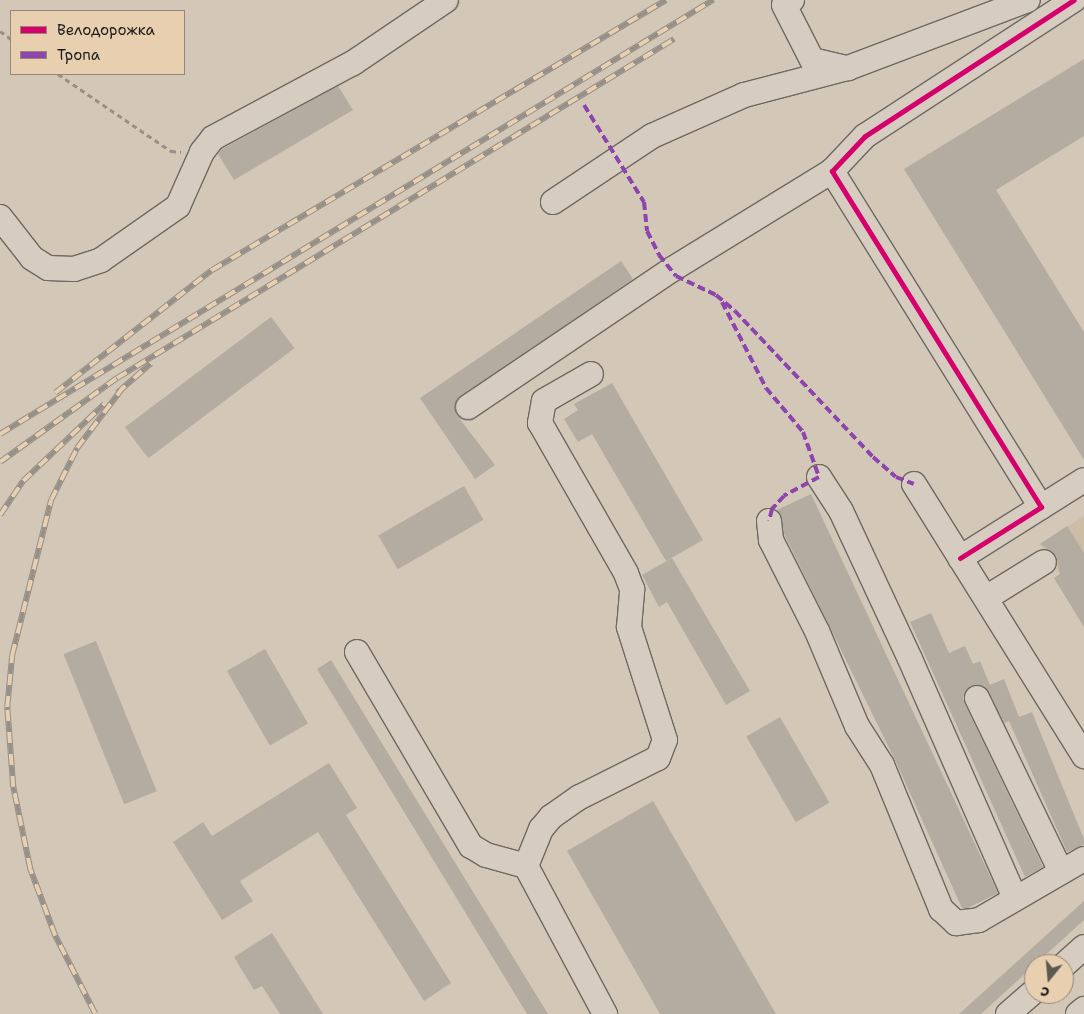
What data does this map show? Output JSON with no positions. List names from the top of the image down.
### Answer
{
  "legend": ["Велодорожка", "Тропа"],
  "north": "bottom"
}
